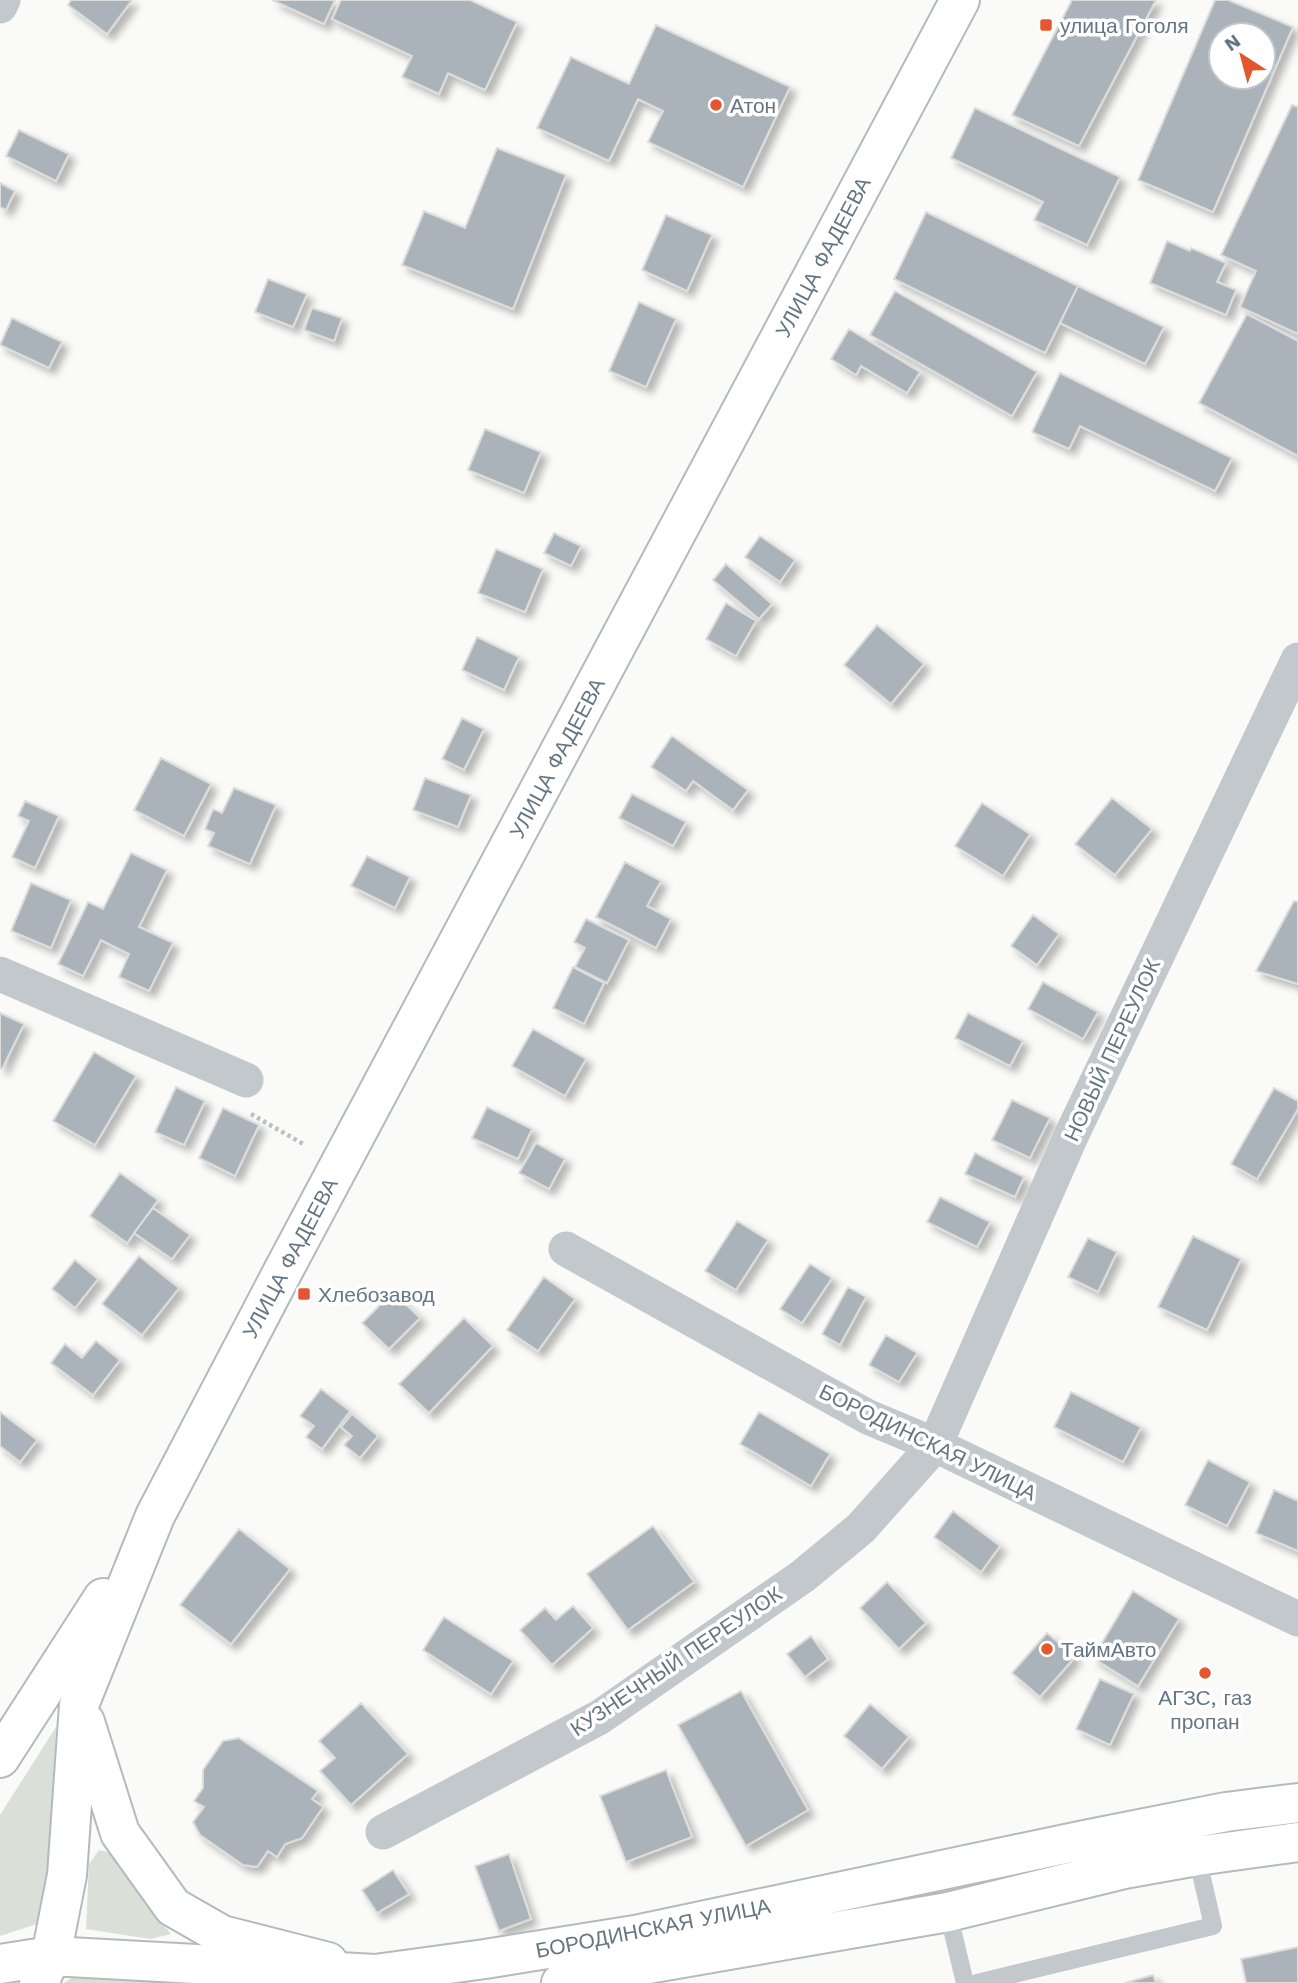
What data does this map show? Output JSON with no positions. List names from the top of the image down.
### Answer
{
  "streets": {
    "main road": ["УЛИЦА ФАДЕЕВА", "БОРОДИНСКАЯ УЛИЦА"],
    "street": ["НОВЫЙ ПЕРЕУЛОК", "КУЗНЕЧНЫЙ ПЕРЕУЛОК"]
  },
  "crossings": [
    ["НОВЫЙ ПЕРЕУЛОК", "БОРОДИНСКАЯ УЛИЦА"],
    ["НОВЫЙ ПЕРЕУЛОК", "КУЗНЕЧНЫЙ ПЕРЕУЛОК"],
    ["БОРОДИНСКАЯ УЛИЦА", "КУЗНЕЧНЫЙ ПЕРЕУЛОК"]
  ],
  "places": {
    "transit": ["улица Гоголя", "Хлебозавод"],
    "other": ["Атон", "ТаймАвто", "АГЗС, газ пропан"]
  },
  "north": "top left"
}
